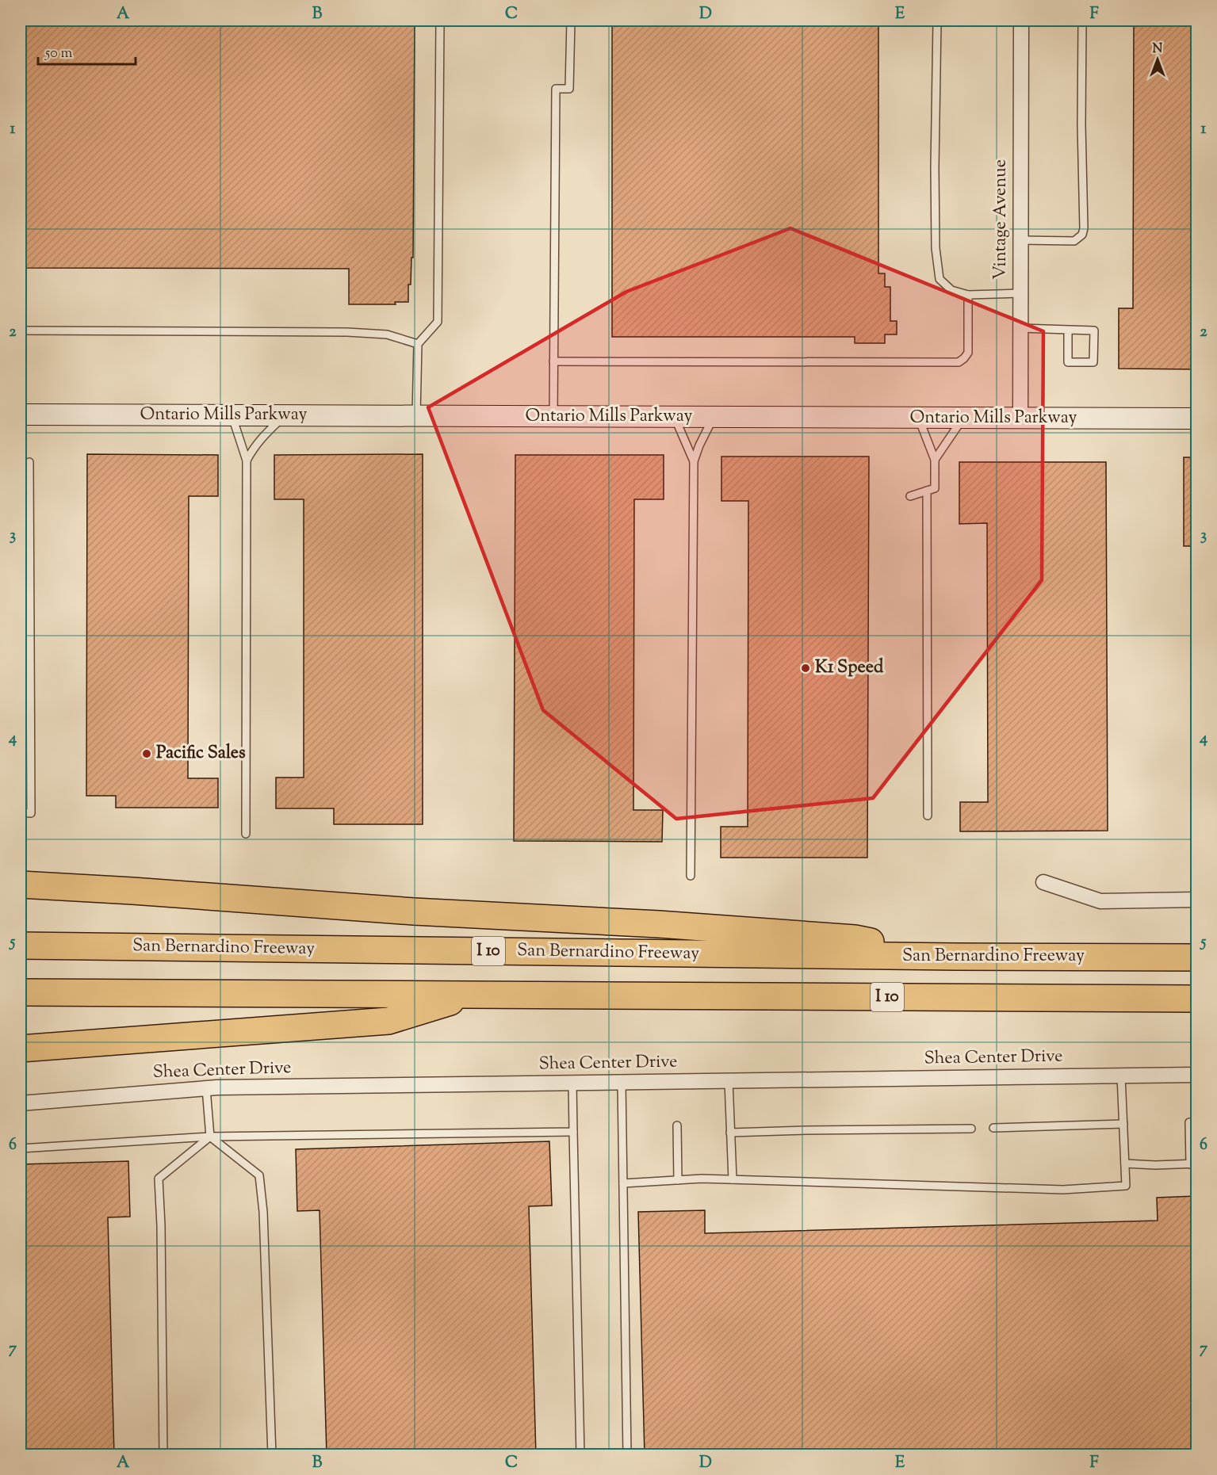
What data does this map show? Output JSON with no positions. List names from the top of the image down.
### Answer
{
  "streets": {
    "highway": ["San Bernardino Freeway", "I 10"],
    "main road": ["Ontario Mills Parkway"],
    "street": ["Vintage Avenue", "Shea Center Drive"]
  },
  "crossings": [
    ["Vintage Avenue", "Ontario Mills Parkway"]
  ],
  "places": ["K1 Speed", "Pacific Sales"],
  "scale_bar": "50 m",
  "north": "top",
  "grid": {
    "columns": [
      "A",
      "B",
      "C",
      "D",
      "E",
      "F"
    ],
    "rows": [
      "1",
      "2",
      "3",
      "4",
      "5",
      "6",
      "7"
    ]
  }
}
